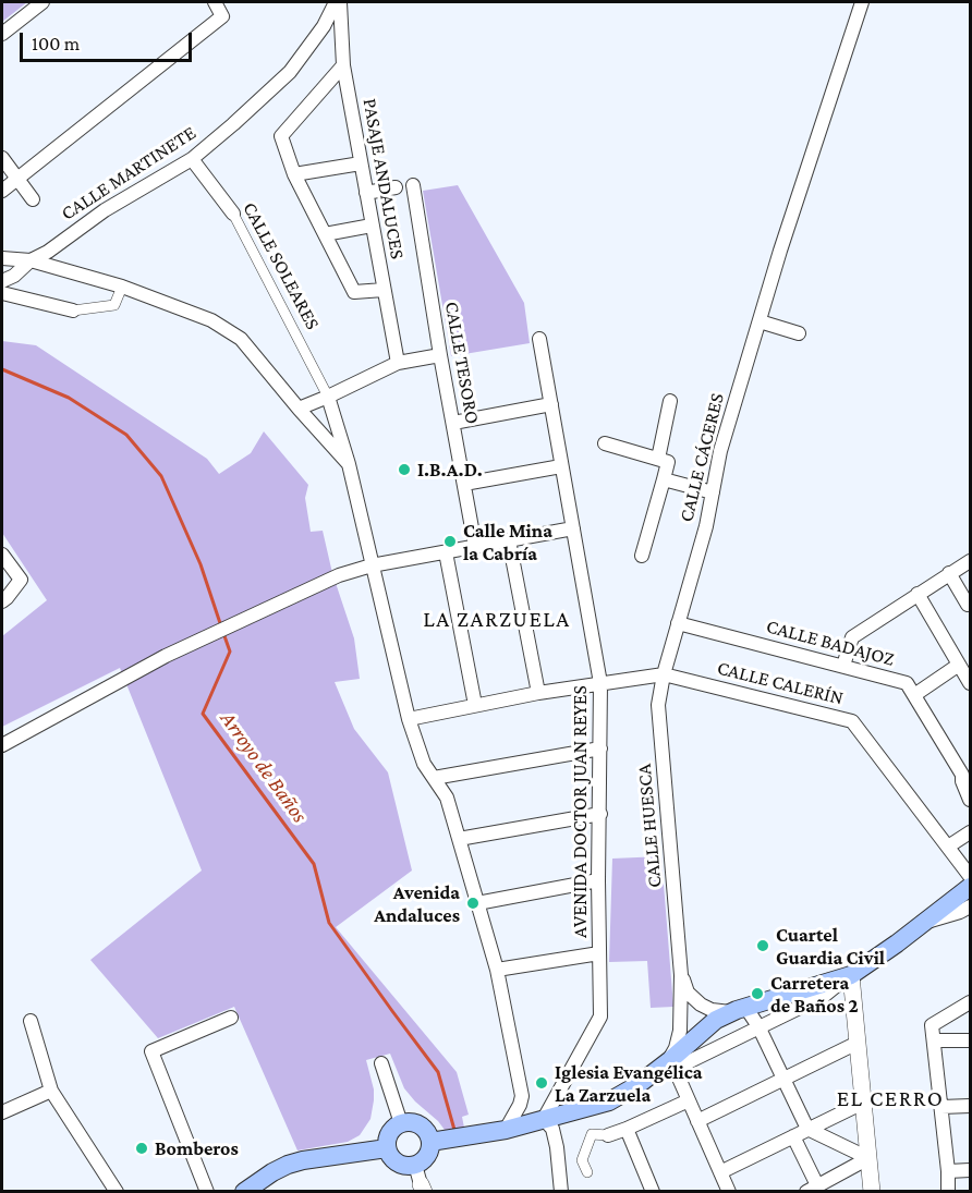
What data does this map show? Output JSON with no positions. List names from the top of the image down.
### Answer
{
  "streets": {
    "street": [
      "CALLE MARTINETE",
      "PASAJE ANDALUCES",
      "CALLE SOLEARES",
      "CALLE TESORO",
      "CALLE CÁCERES",
      "CALLE BADAJOZ",
      "CALLE CALERÍN",
      "AVENIDA DOCTOR JUAN REYES",
      "CALLE HUESCA"
    ]
  },
  "crossings": [
    ["CALLE MARTINETE", "PASAJE ANDALUCES"],
    ["CALLE MARTINETE", "CALLE SOLEARES"],
    ["CALLE CÁCERES", "CALLE BADAJOZ"],
    ["CALLE CÁCERES", "CALLE CALERÍN"],
    ["CALLE CÁCERES", "CALLE HUESCA"],
    ["CALLE CALERÍN", "CALLE HUESCA"]
  ],
  "districts": ["LA ZARZUELA", "EL CERRO"],
  "water": ["Arroyo de Baños"],
  "places": [
    "I.B.A.D.",
    "Calle Mina la Cabría",
    "Avenida Andaluces",
    "Cuartel Guardia Civil",
    "Carretera de Baños 2",
    "Iglesia Evangélica La Zarzuela",
    "Bomberos"
  ],
  "scale_bar": "100 m"
}
